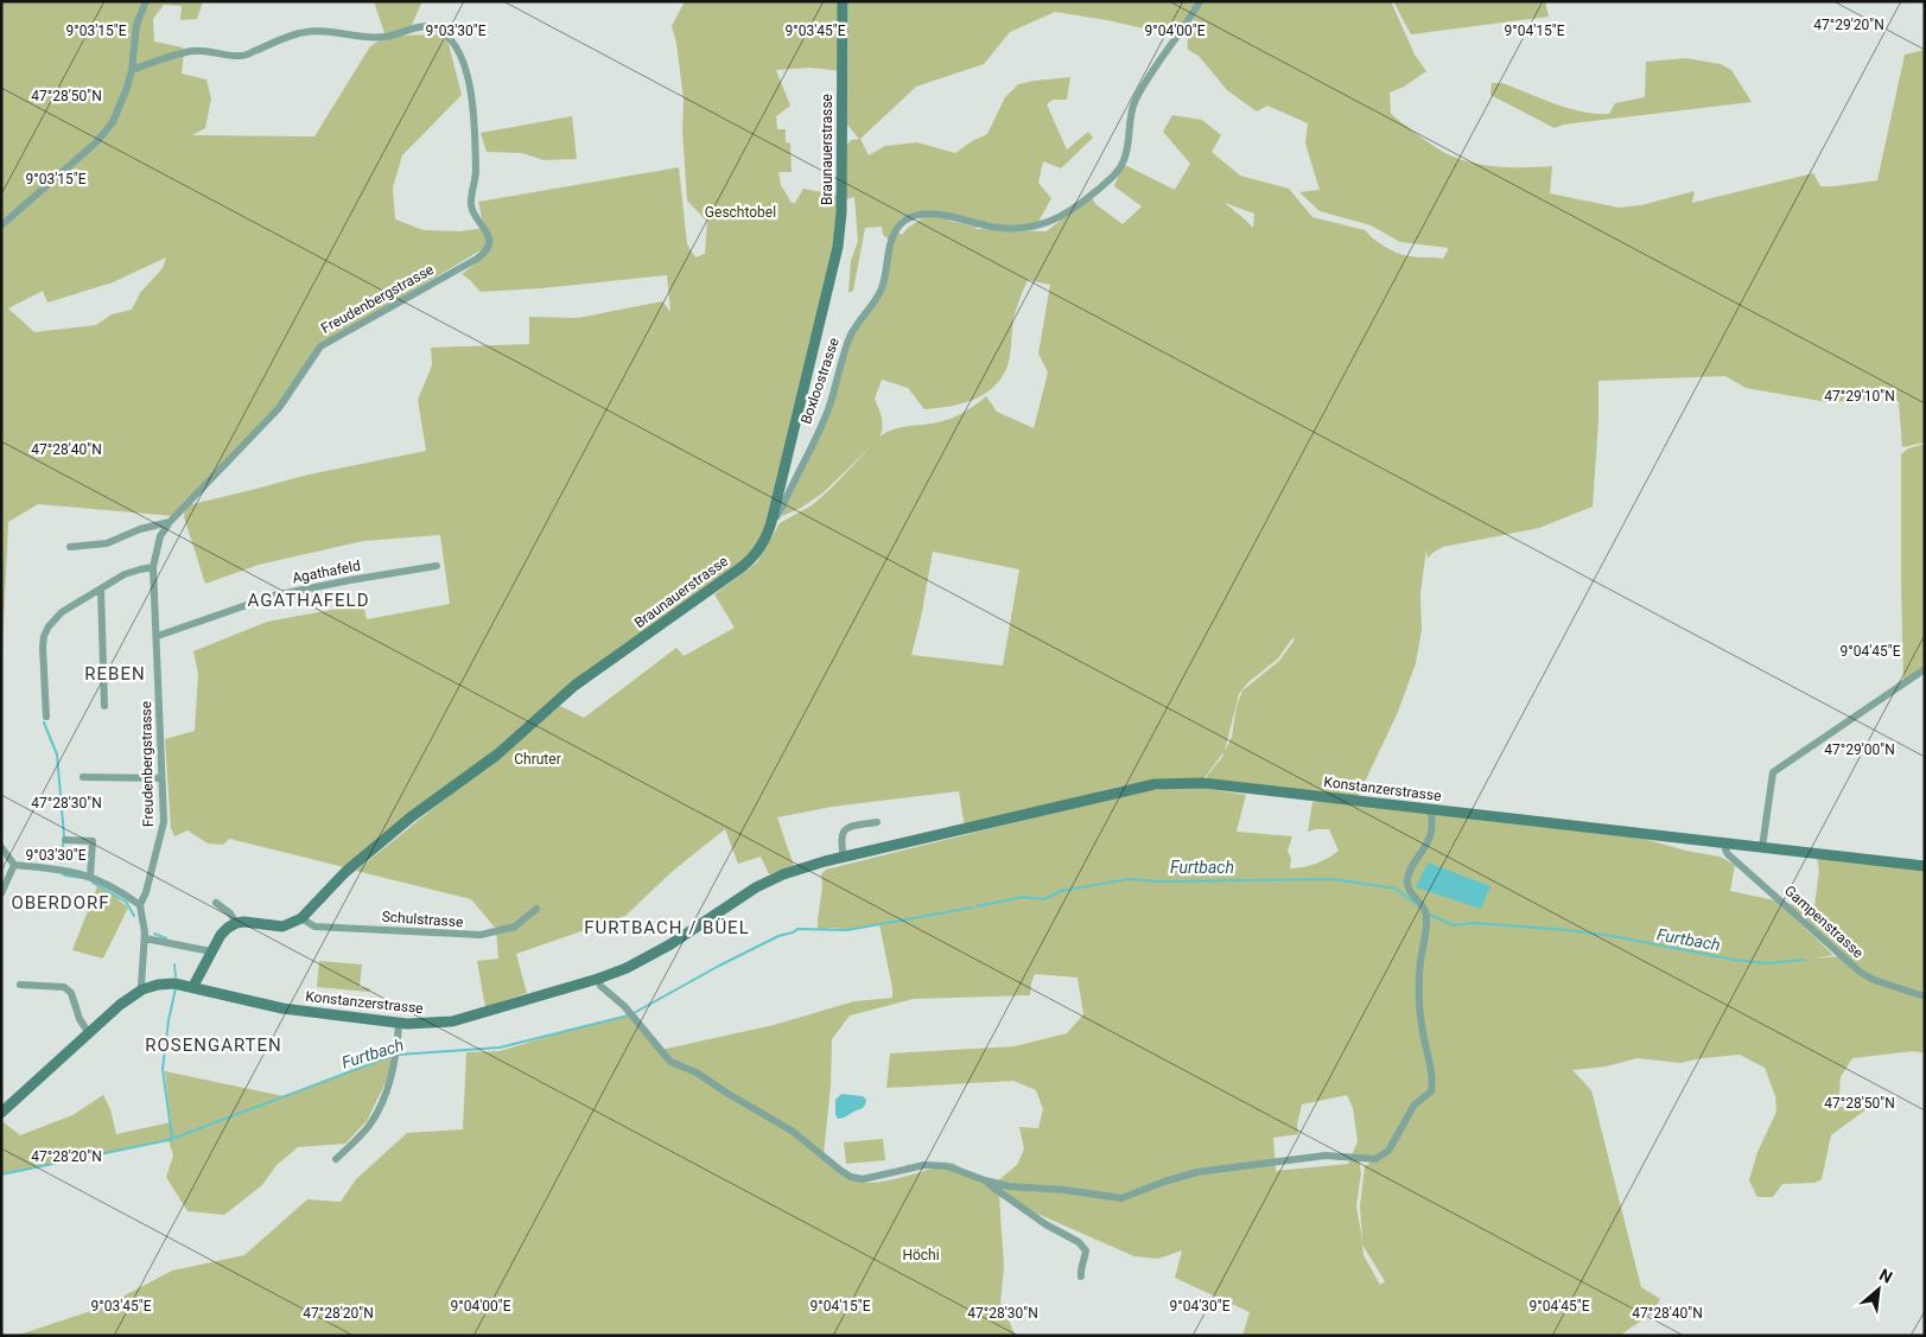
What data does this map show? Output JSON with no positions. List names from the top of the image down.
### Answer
{
  "streets": {
    "main road": ["Braunauerstrasse", "Konstanzerstrasse"],
    "street": [
      "Freudenbergstrasse",
      "Boxloostrasse",
      "Agathafeld",
      "Schulstrasse",
      "Gampenstrasse"
    ]
  },
  "crossings": [
    ["Braunauerstrasse", "Boxloostrasse"],
    ["Braunauerstrasse", "Schulstrasse"],
    ["Freudenbergstrasse", "Agathafeld"],
    ["Freudenbergstrasse", "Konstanzerstrasse"],
    ["Konstanzerstrasse", "Gampenstrasse"]
  ],
  "districts": [
    "AGATHAFELD",
    "REBEN",
    "OBERDORF",
    "FURTBACH / BÜEL",
    "ROSENGARTEN"
  ],
  "water": ["Furtbach"],
  "parks": ["Geschtobel", "Chruter", "Höchi"],
  "north": "top right",
  "coordinates": [
    "47°29'20\"N",
    "9°03'15\"E",
    "9°03'30\"E",
    "9°03'45\"E",
    "9°04'00\"E",
    "9°04'15\"E",
    "47°28'50\"N",
    "47°29'10\"N",
    "47°28'40\"N",
    "9°04'45\"E",
    "47°29'00\"N",
    "47°28'30\"N",
    "47°28'20\"N",
    "9°04'30\"E"
  ]
}
